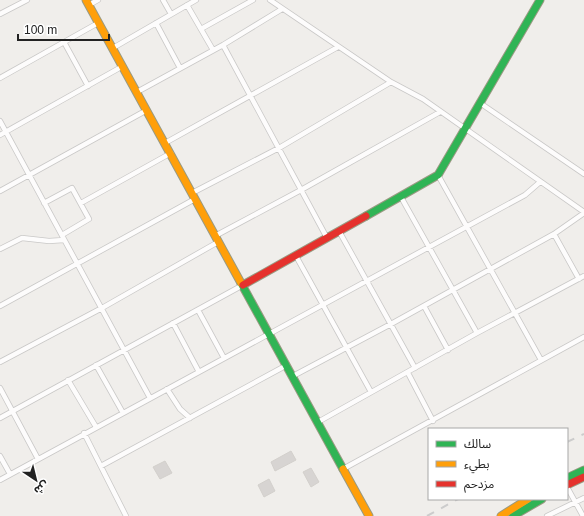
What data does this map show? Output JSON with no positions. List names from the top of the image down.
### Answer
{
  "legend": ["سالك", "بطيء", "مزدحم"],
  "scale_bar": "100 m",
  "north": "bottom right"
}
